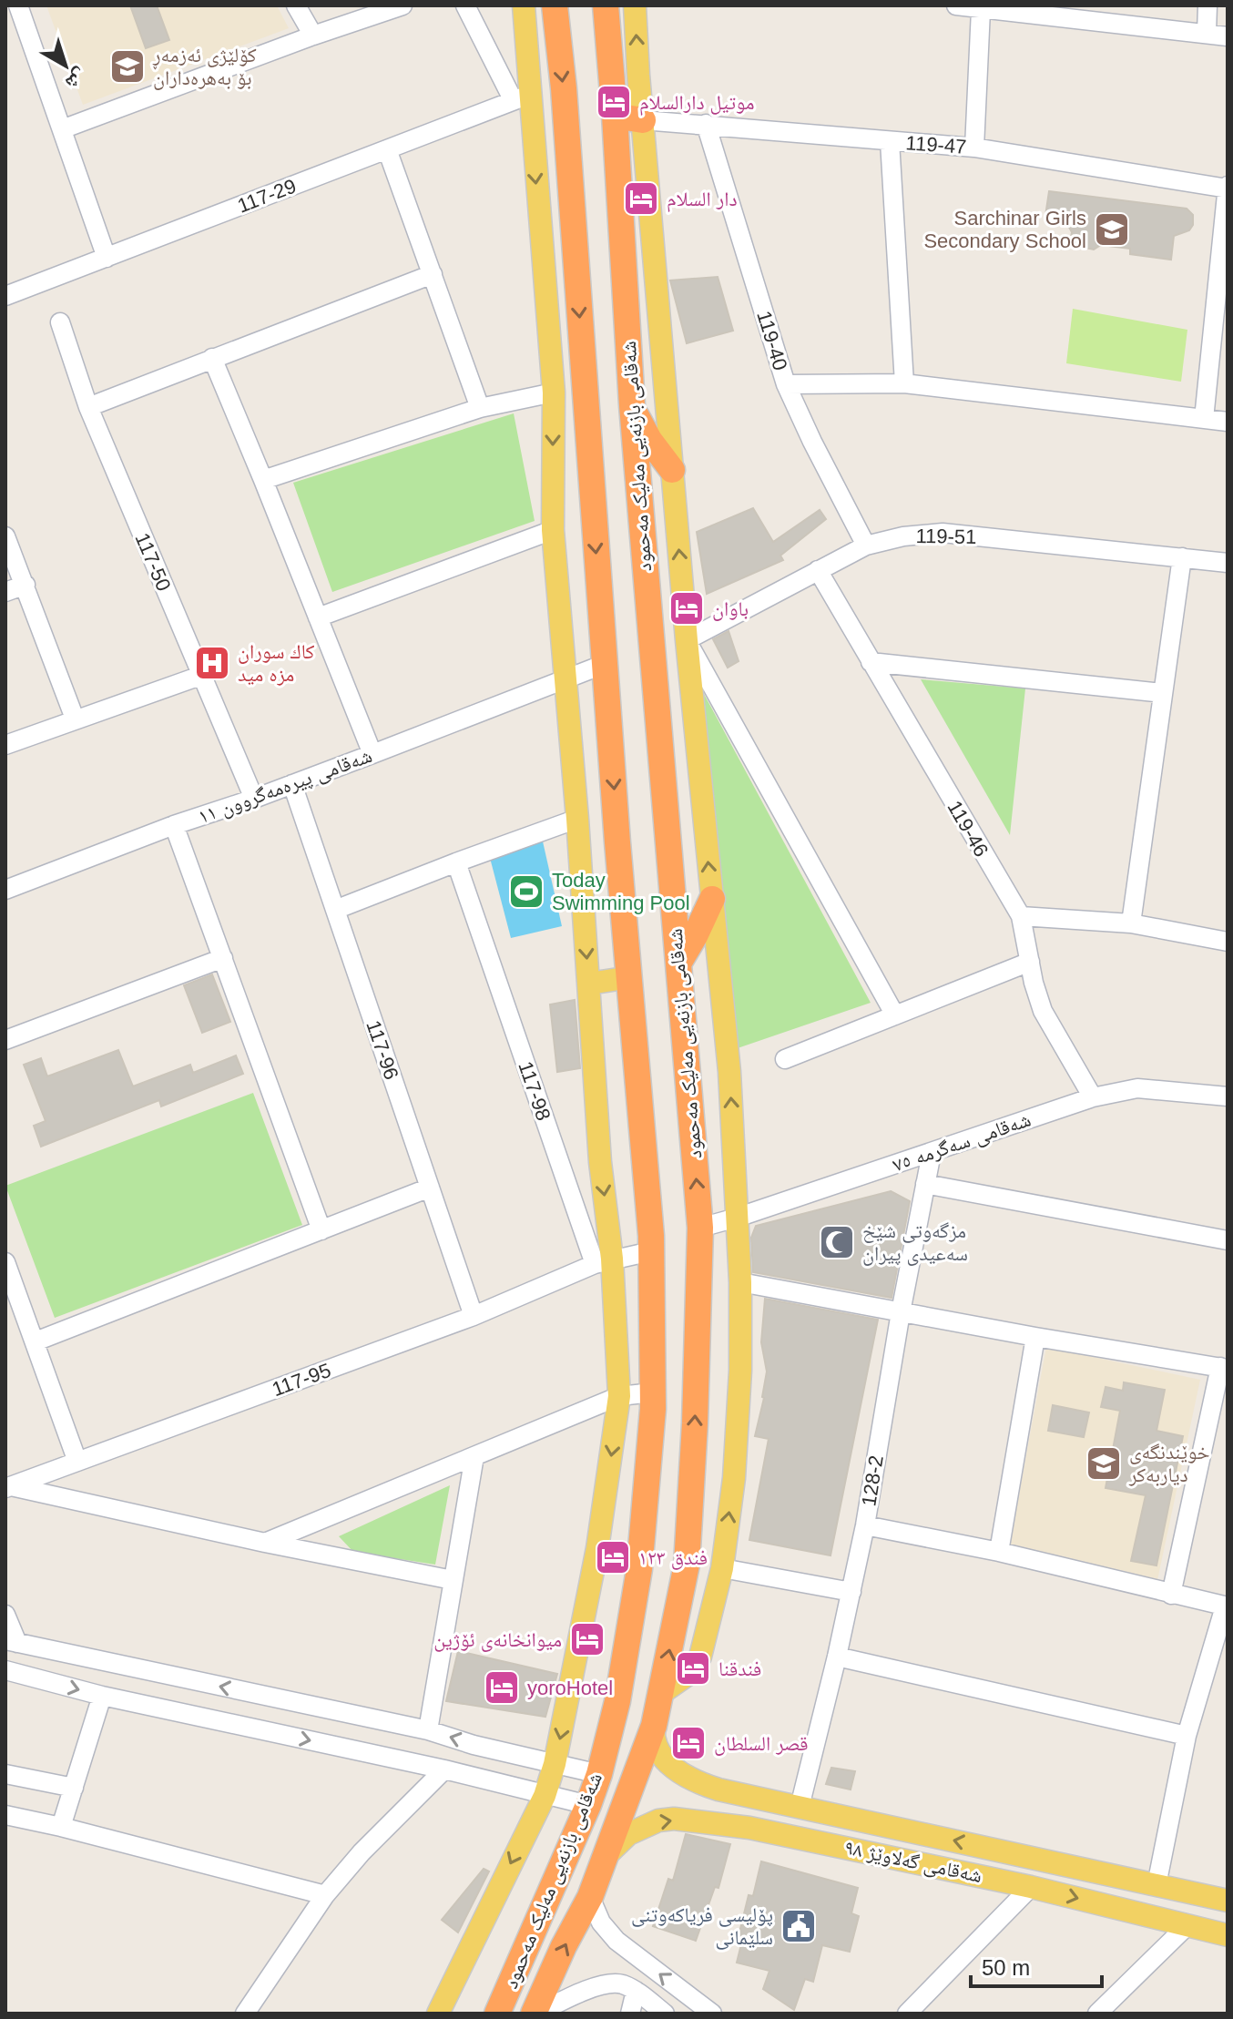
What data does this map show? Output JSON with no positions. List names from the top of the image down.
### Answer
{
  "streets": {
    "highway": ["شەقامی بازنەیی مەلیک مەحمود"],
    "main road": ["شەقامی گەلاوێژ ٩٨"],
    "street": [
      "119-47",
      "117-29",
      "119-40",
      "119-51",
      "117-50",
      "شەقامی پیرەمەگروون ١١",
      "119-46",
      "117-96",
      "117-98",
      "شەقامی سەگرمە ٧٥",
      "117-95",
      "128-2"
    ]
  },
  "crossings": [
    ["119-47", "119-40"],
    ["119-40", "119-51"],
    ["شەقامی بازنەیی مەلیک مەحمود", "شەقامی پیرەمەگروون ١١"],
    ["شەقامی بازنەیی مەلیک مەحمود", "شەقامی سەگرمە ٧٥"],
    ["شەقامی بازنەیی مەلیک مەحمود", "شەقامی گەلاوێژ ٩٨"],
    ["119-51", "119-46"],
    ["117-50", "شەقامی پیرەمەگروون ١١"],
    ["شەقامی پیرەمەگروون ١١", "117-96"],
    ["119-46", "شەقامی سەگرمە ٧٥"],
    ["117-96", "117-95"],
    ["117-98", "117-95"],
    ["شەقامی سەگرمە ٧٥", "128-2"],
    ["128-2", "شەقامی گەلاوێژ ٩٨"]
  ],
  "places": {
    "school or university": ["کۆلێژی ئەزمەڕ بۆ بەهرەداران", "Sarchinar Girls Secondary School", "خوێندنگەی دیاربەکر"],
    "hotel": [
      "موتيل دارالسلام",
      "دار السلام",
      "باوان",
      "فندق ١٢٣",
      "میوانخانەی ئۆژین",
      "فندقنا",
      "yoroHotel",
      "قصر السلطان"
    ],
    "hospital": ["كاك سوران مزه ميد"],
    "sports": ["Today Swimming Pool"],
    "mosque": ["مزگەوتی شێخ سەعیدی پیران"],
    "public building": ["پۆلیسی فریاکەوتنی سلێمانی"]
  },
  "scale_bar": "50 m",
  "north": "bottom right"
}
